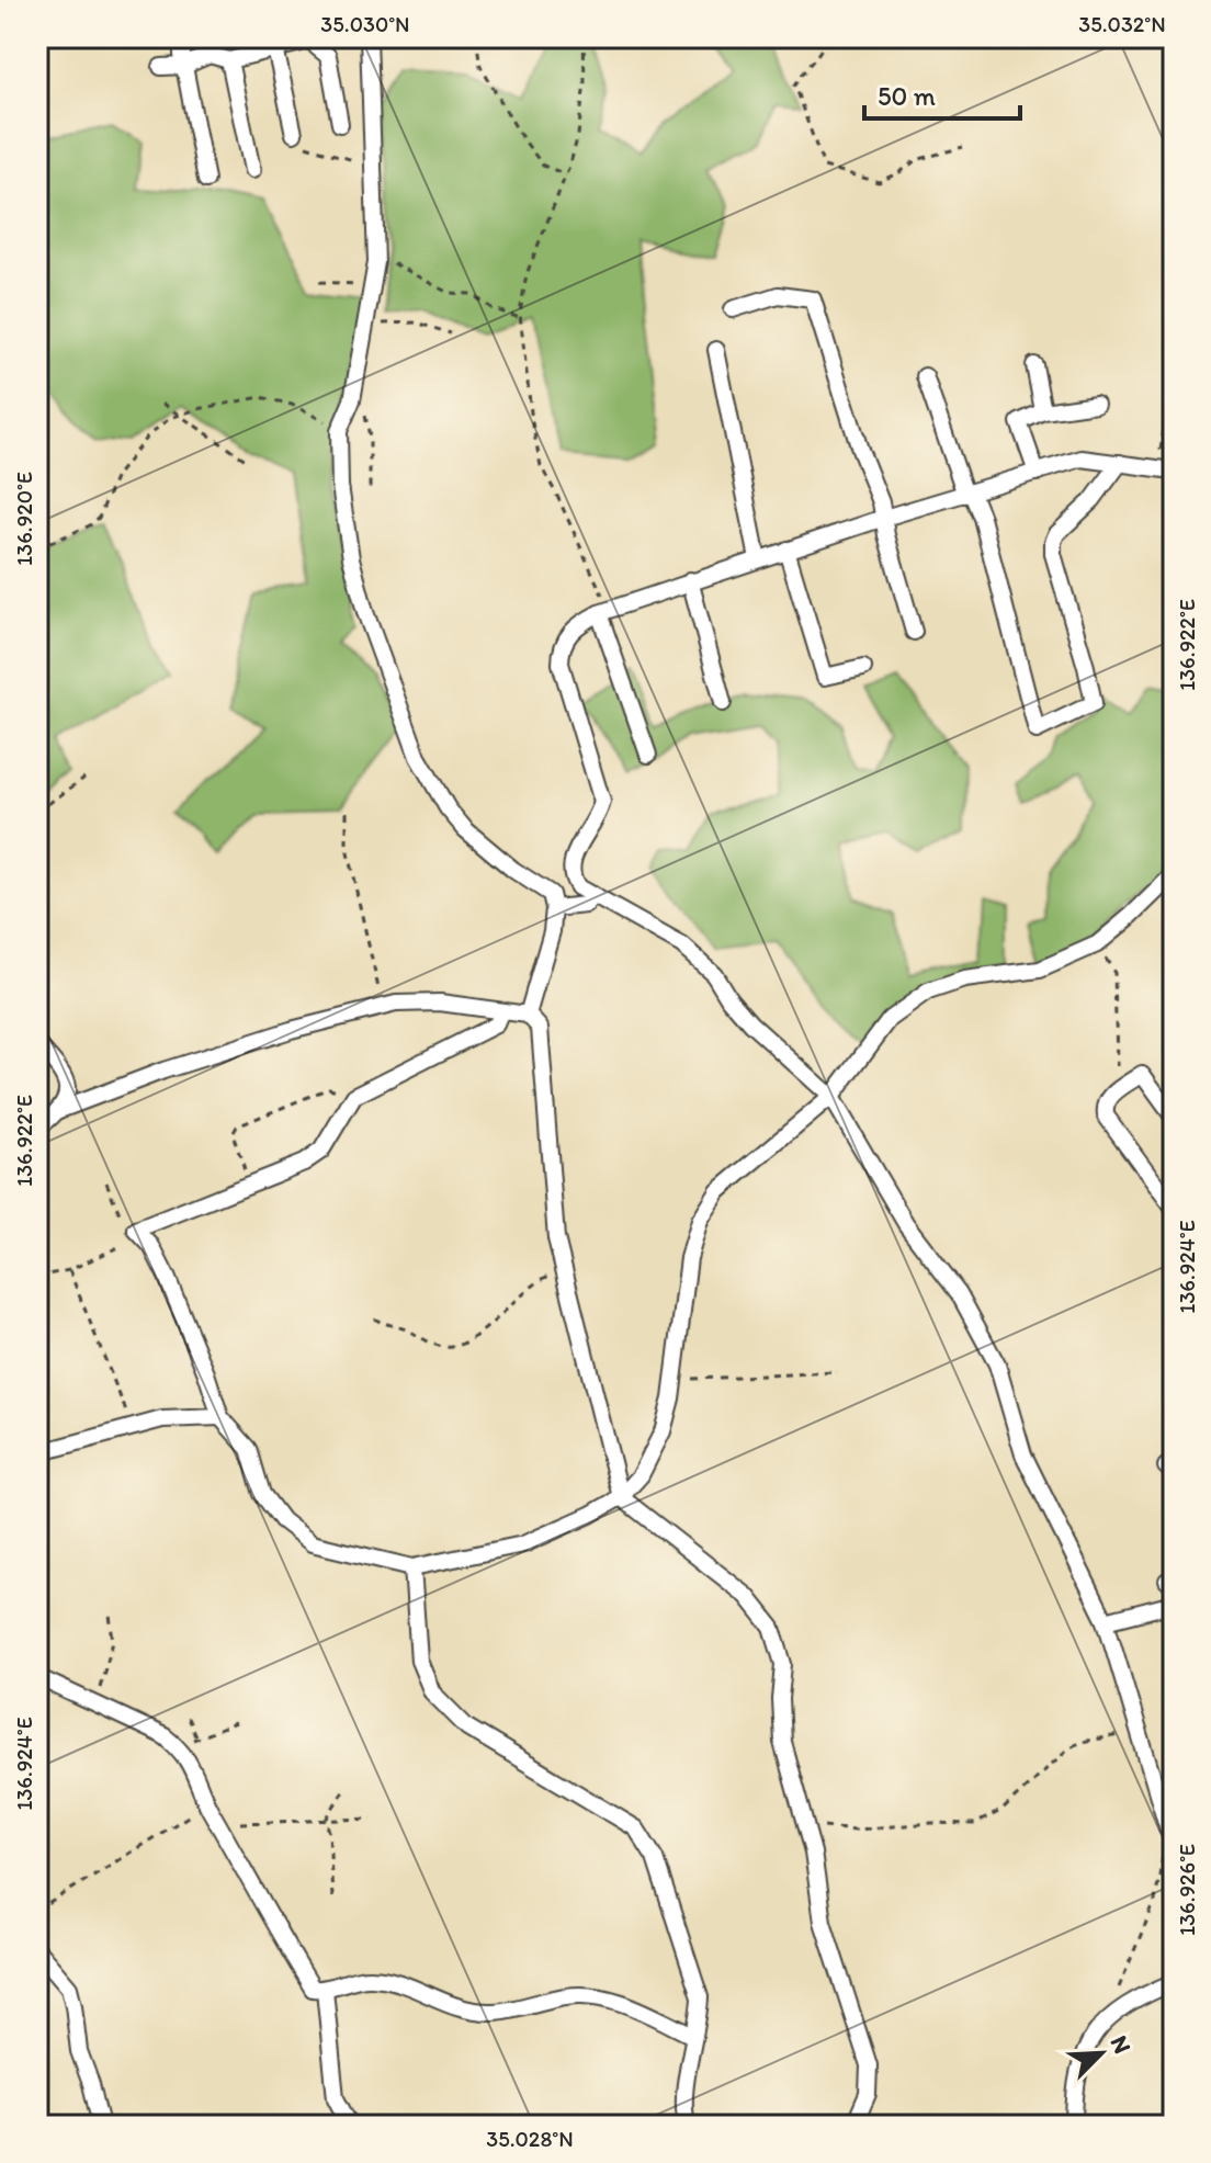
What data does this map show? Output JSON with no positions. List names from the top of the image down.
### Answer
{
  "scale_bar": "50 m",
  "north": "top right",
  "coordinates": [
    "35.030°N",
    "35.032°N",
    "136.920°E",
    "136.922°E",
    "136.924°E",
    "136.926°E",
    "35.028°N"
  ]
}
